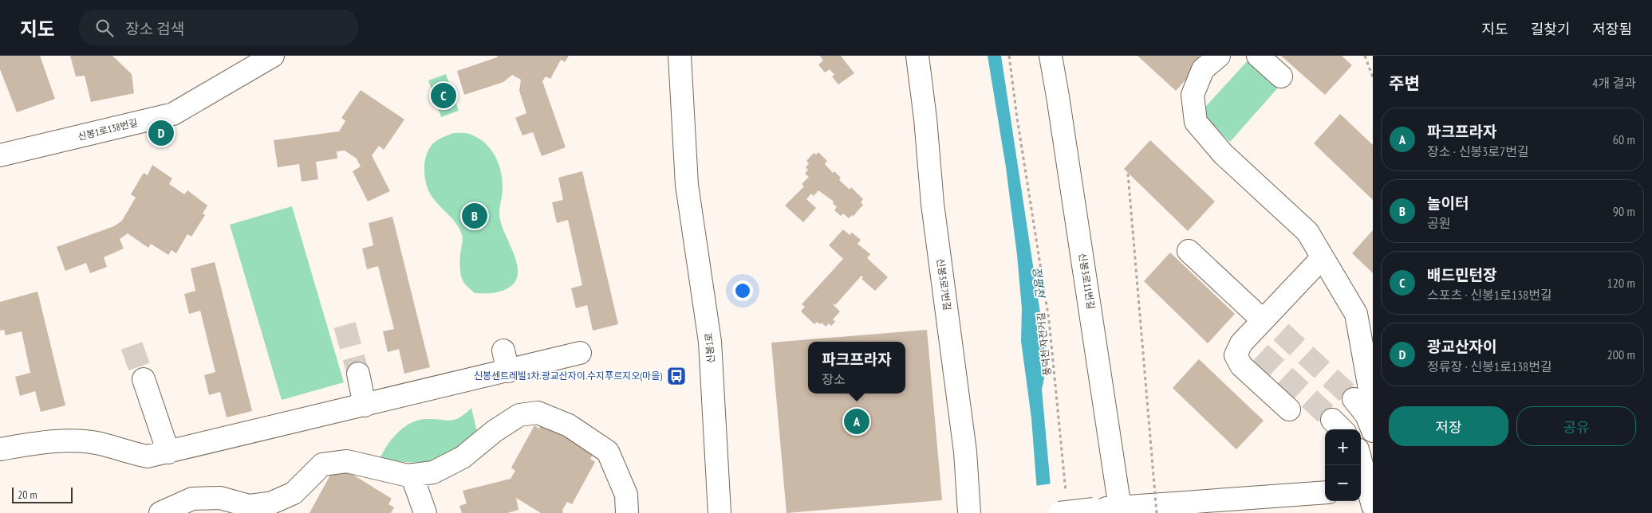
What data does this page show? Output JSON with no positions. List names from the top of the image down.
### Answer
{
  "streets": {
    "street": [
      "신봉1로138번길",
      "신봉3로11번길",
      "신봉3로7번길",
      "신봉1로"
    ],
    "path": ["풍덕천 자전거길"]
  },
  "water": ["정평천"],
  "places": {
    "bus stop": ["신봉센트레빌1차.광교산자이.수지푸르지오(마을)"]
  },
  "scale_bar": "20 m",
  "page": {
    "header": "지도",
    "search": "장소 검색",
    "nav": ["지도", "길찾기", "저장됨"],
    "heading": ["주변", "4개 결과"],
    "pins": [
      "C",
      "D",
      "B",
      "A"
    ],
    "list": [
      {
        "mark": "A",
        "name": "파크프라자",
        "note": "장소 · 신봉3로7번길",
        "value": "60 m"
      },
      {
        "mark": "B",
        "name": "놀이터",
        "note": "공원",
        "value": "90 m"
      },
      {
        "mark": "C",
        "name": "배드민턴장",
        "note": "스포츠 · 신봉1로138번길",
        "value": "120 m"
      },
      {
        "mark": "D",
        "name": "광교산자이",
        "note": "정류장 · 신봉1로138번길",
        "value": "200 m"
      }
    ],
    "popup": ["파크프라자", "장소"],
    "buttons": ["저장", "공유"],
    "map_buttons": ["+", "−"],
    "scale": "20 m"
  }
}
